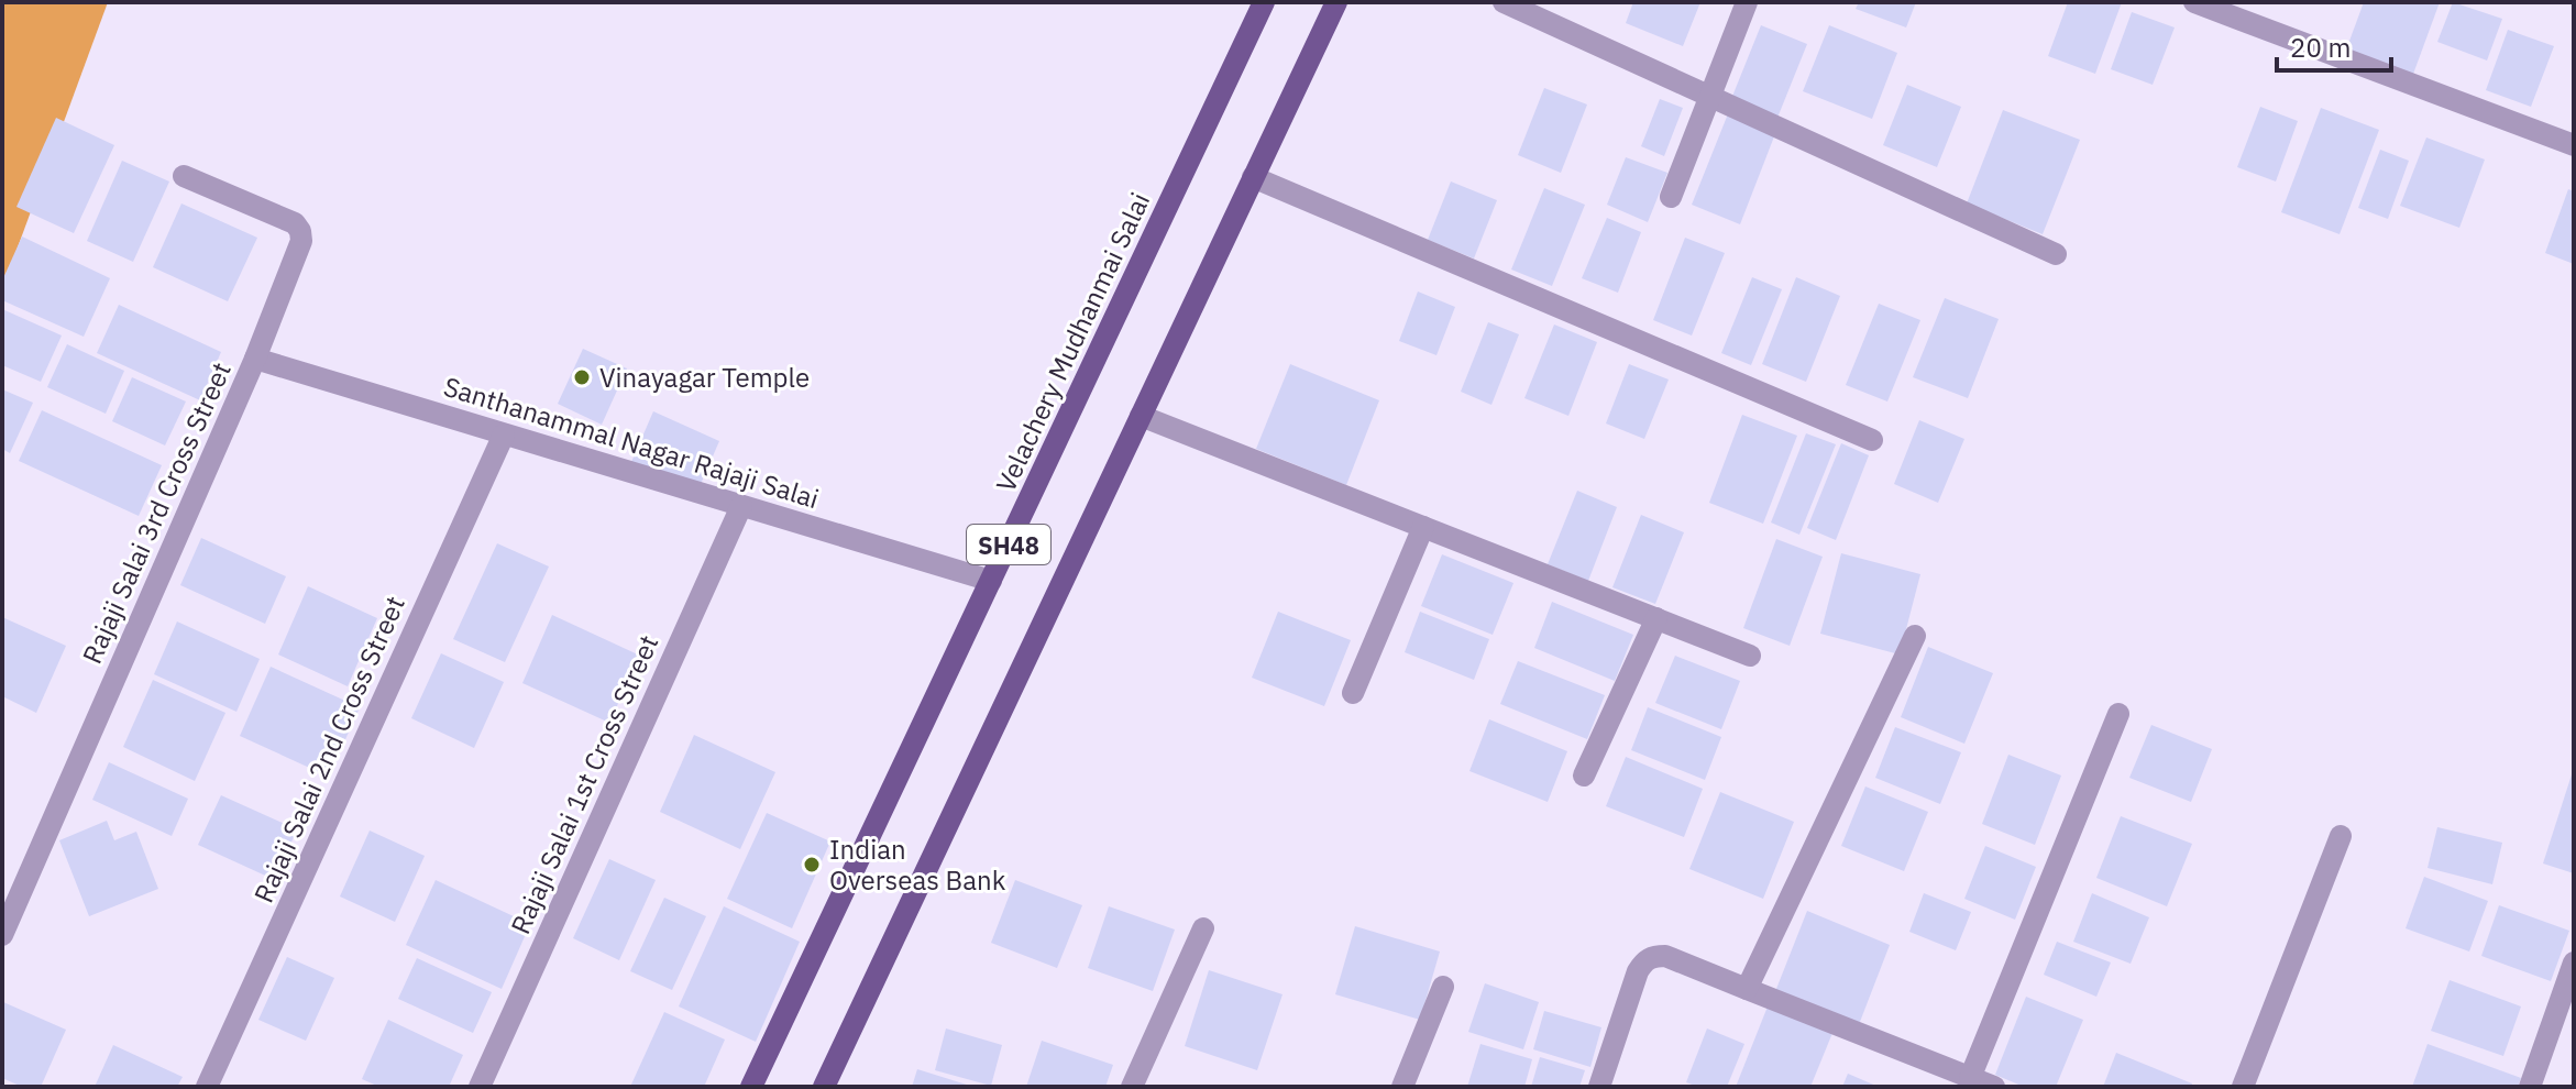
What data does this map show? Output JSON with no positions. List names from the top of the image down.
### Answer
{
  "streets": {
    "main road": ["Velachery Mudhanmai Salai", "SH48"],
    "street": [
      "Santhanammal Nagar Rajaji Salai",
      "Rajaji Salai 3rd Cross Street",
      "Rajaji Salai 2nd Cross Street",
      "Rajaji Salai 1st Cross Street"
    ]
  },
  "crossings": [
    ["Velachery Mudhanmai Salai", "Santhanammal Nagar Rajaji Salai"],
    ["Santhanammal Nagar Rajaji Salai", "Rajaji Salai 3rd Cross Street"],
    ["Santhanammal Nagar Rajaji Salai", "Rajaji Salai 2nd Cross Street"],
    ["Santhanammal Nagar Rajaji Salai", "Rajaji Salai 1st Cross Street"]
  ],
  "places": ["Vinayagar Temple", "Indian Overseas Bank"],
  "scale_bar": "20 m"
}
